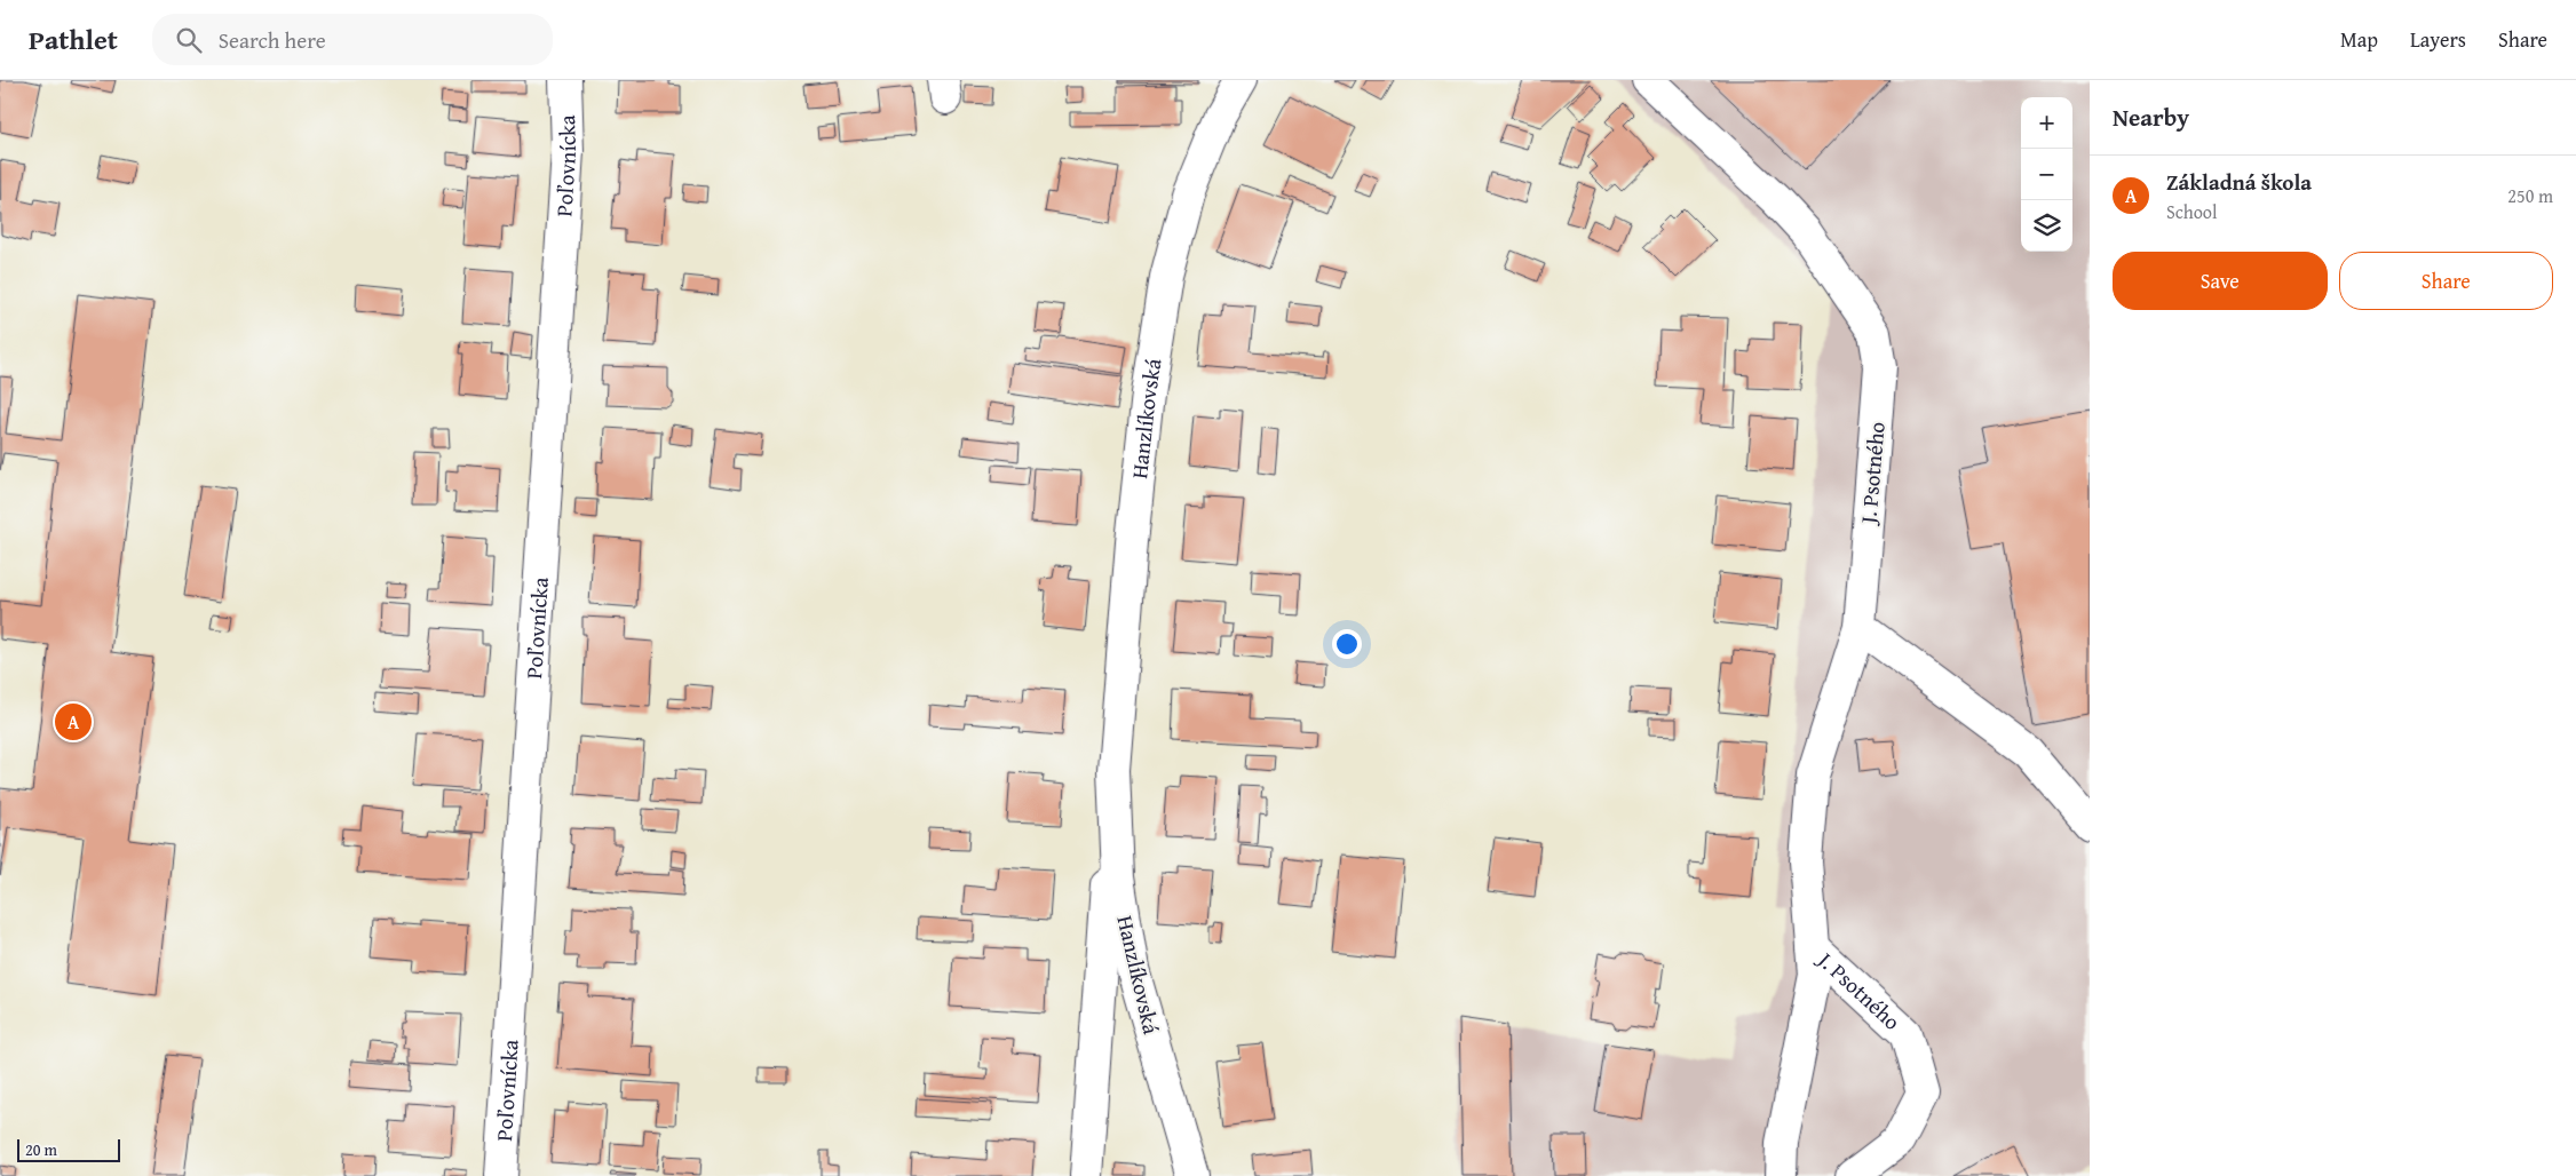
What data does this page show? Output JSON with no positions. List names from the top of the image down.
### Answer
{
  "streets": {
    "street": ["Poľovnícka", "Hanzlíkovská", "J. Psotného"]
  },
  "scale_bar": "20 m",
  "page": {
    "header": "Pathlet",
    "search": "Search here",
    "nav": ["Map", "Layers", "Share"],
    "heading": "Nearby",
    "map_buttons": ["+", "−"],
    "list": [
      {
        "mark": "A",
        "name": "Základná škola",
        "note": "School",
        "value": "250 m"
      }
    ],
    "buttons": ["Save", "Share"],
    "pins": "A",
    "scale": "20 m"
  }
}
